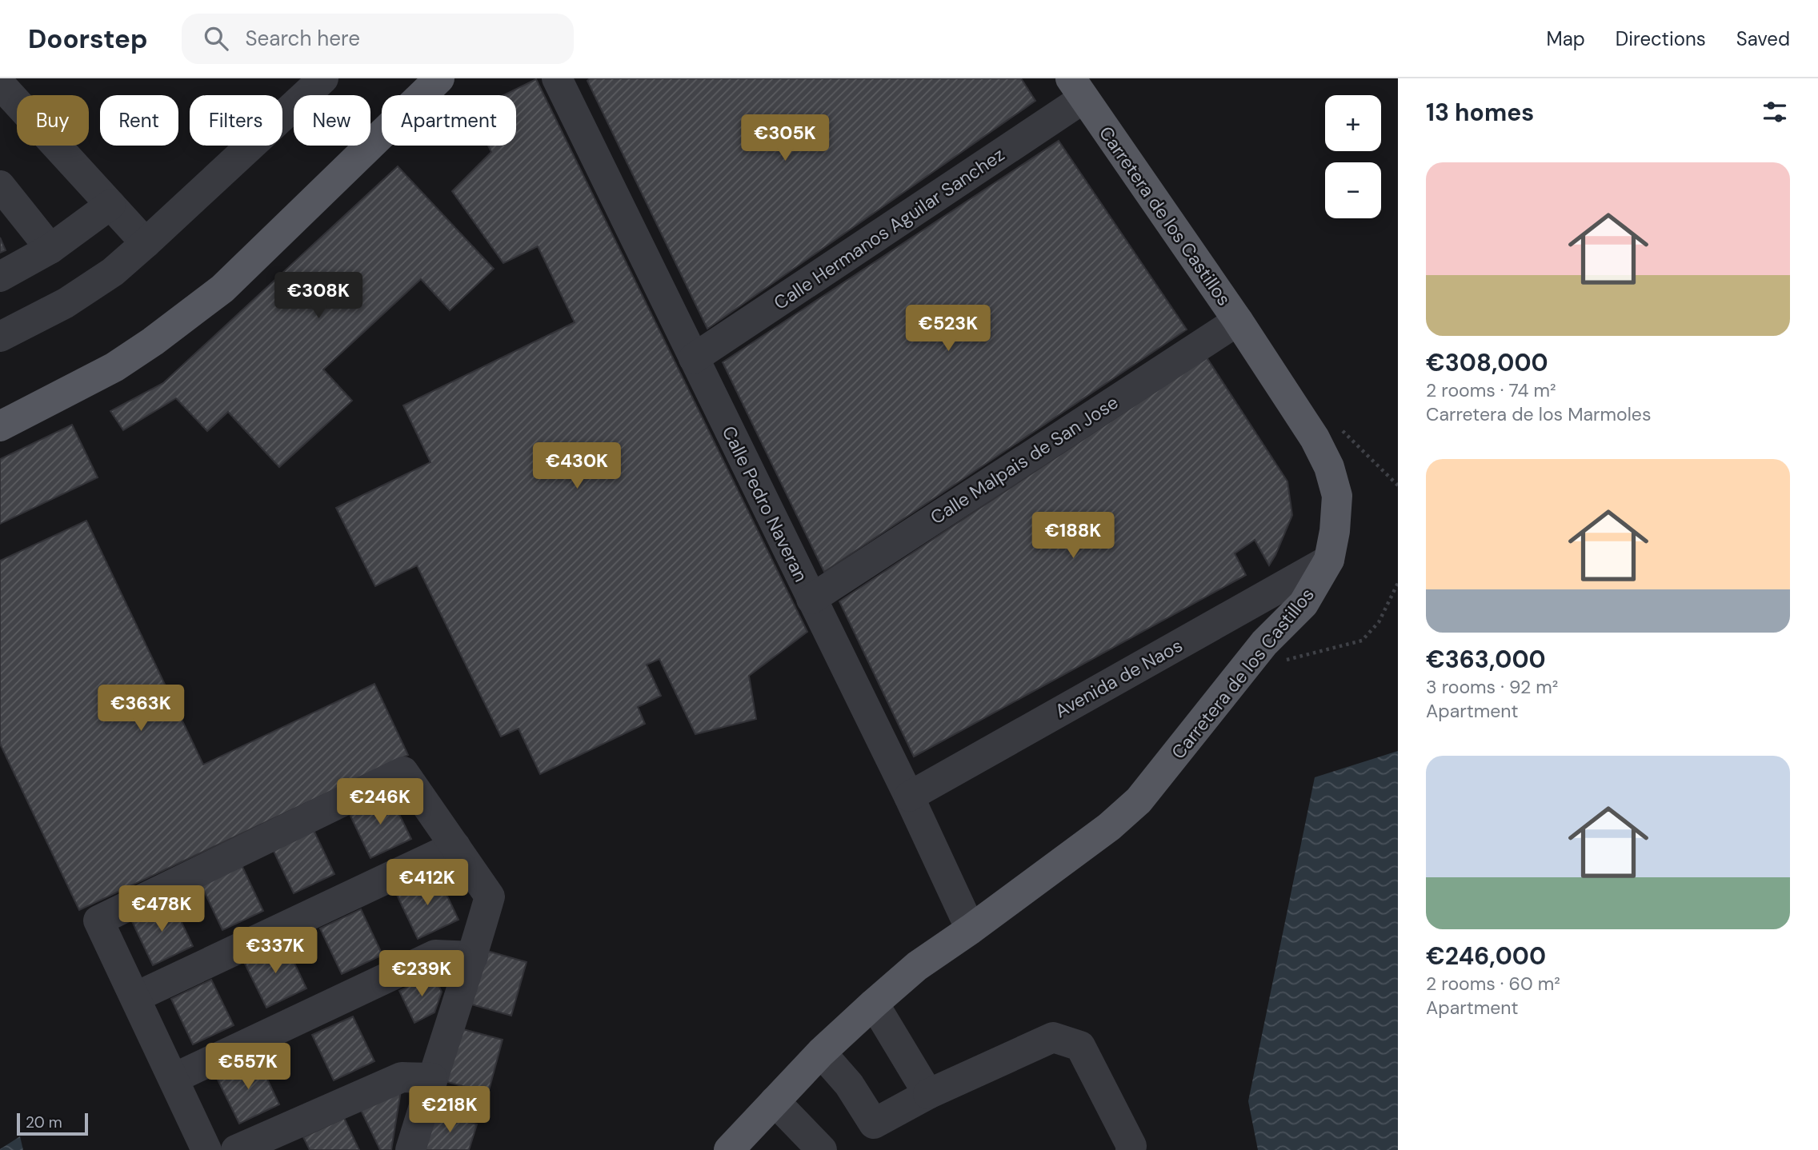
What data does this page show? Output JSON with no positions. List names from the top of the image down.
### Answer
{
  "streets": {
    "main road": ["Carretera de los Castillos"],
    "street": [
      "Calle Hermanos Aguilar Sanchez",
      "Calle Malpais de San Jose",
      "Calle Pedro Naveran",
      "Avenida de Naos"
    ]
  },
  "crossings": [
    ["Carretera de los Castillos", "Calle Hermanos Aguilar Sanchez"],
    ["Carretera de los Castillos", "Calle Malpais de San Jose"],
    ["Carretera de los Castillos", "Calle Pedro Naveran"],
    ["Carretera de los Castillos", "Avenida de Naos"],
    ["Calle Hermanos Aguilar Sanchez", "Calle Pedro Naveran"],
    ["Calle Malpais de San Jose", "Calle Pedro Naveran"],
    ["Calle Pedro Naveran", "Avenida de Naos"]
  ],
  "scale_bar": "20 m",
  "page": {
    "header": "Doorstep",
    "search": "Search here",
    "nav": ["Map", "Directions", "Saved"],
    "heading": "13 homes",
    "map_buttons": ["+", "−"],
    "chip": [
      "Buy",
      "Rent",
      "Filters",
      "New",
      "Apartment"
    ],
    "price": [
      "€305K",
      "€308K",
      "€523K",
      "€430K",
      "€188K",
      "€363K",
      "€246K",
      "€412K",
      "€478K",
      "€337K",
      "€239K",
      "€557K",
      "€218K"
    ],
    "list": [
      {
        "name": "€308,000",
        "note": "2 rooms · 74 m² · Carretera de los Marmoles"
      },
      {
        "name": "€363,000",
        "note": "3 rooms · 92 m² · Apartment"
      },
      {
        "name": "€246,000",
        "note": "2 rooms · 60 m² · Apartment"
      }
    ],
    "scale": "20 m"
  }
}
